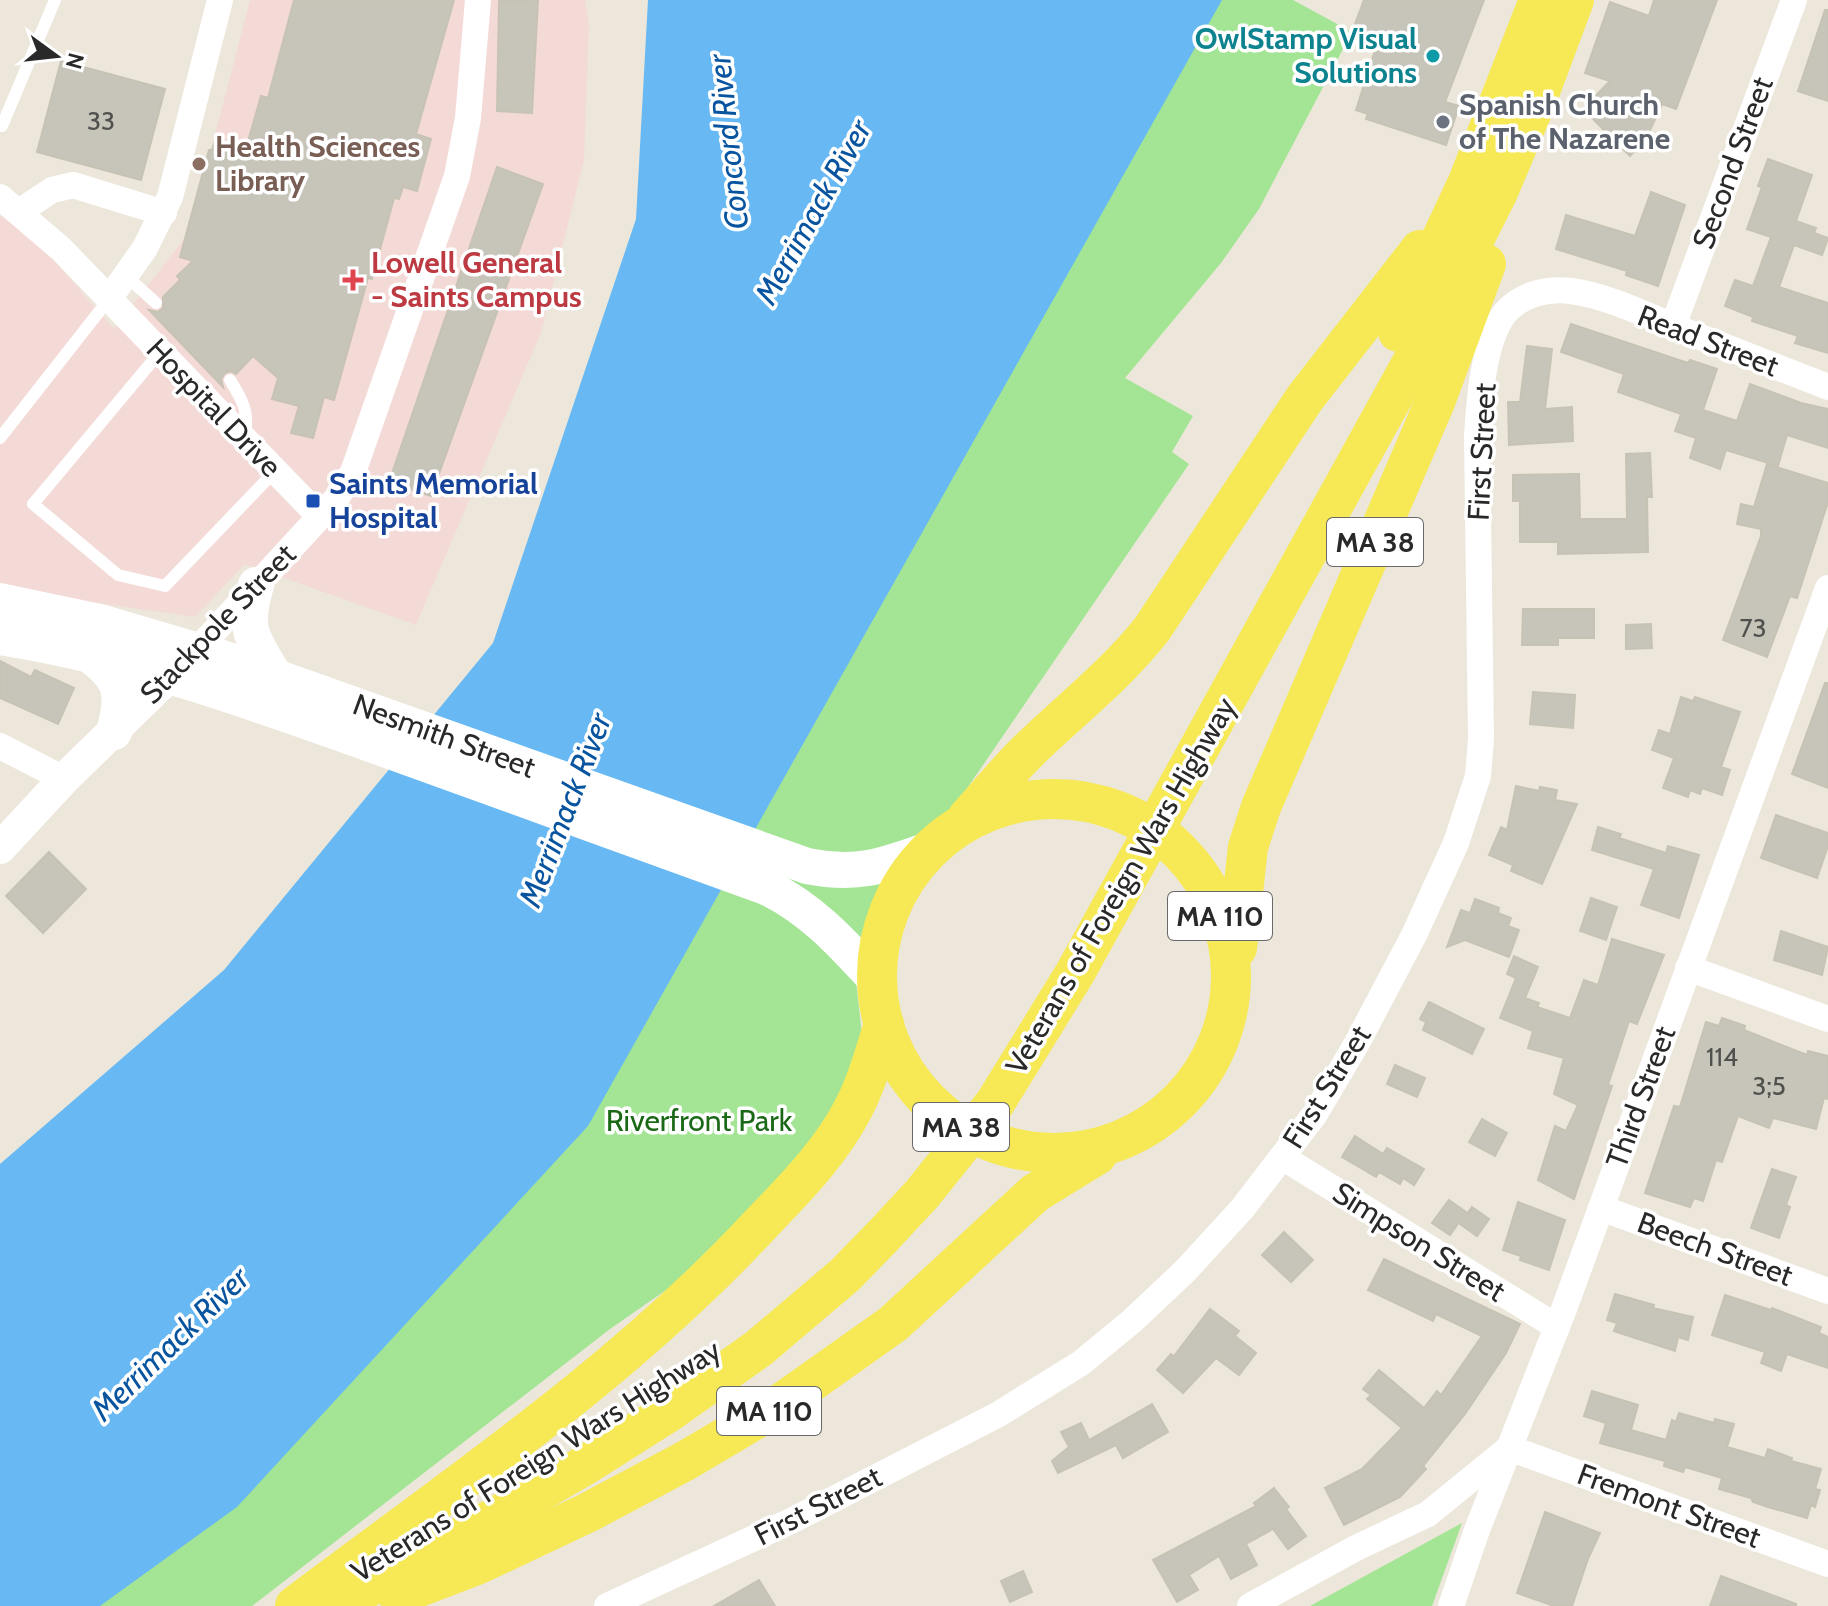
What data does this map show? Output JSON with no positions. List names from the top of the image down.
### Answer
{
  "streets": {
    "main road": [
      "MA 38",
      "Nesmith Street",
      "Veterans of Foreign Wars Highway",
      "MA 110"
    ],
    "street": [
      "Second Street",
      "Read Street",
      "Hospital Drive",
      "First Street",
      "Stackpole Street",
      "Third Street",
      "Simpson Street",
      "Beech Street",
      "Fremont Street"
    ]
  },
  "crossings": [
    ["Second Street", "Read Street"],
    ["Read Street", "First Street"],
    ["Hospital Drive", "Stackpole Street"],
    ["First Street", "Simpson Street"],
    ["MA 38", "Veterans of Foreign Wars Highway"],
    ["MA 38", "MA 110"],
    ["Stackpole Street", "Nesmith Street"],
    ["Nesmith Street", "MA 110"],
    ["Third Street", "Simpson Street"],
    ["Third Street", "Beech Street"],
    ["Third Street", "Fremont Street"]
  ],
  "water": ["Concord River", "Merrimack River"],
  "parks": ["Riverfront Park"],
  "places": {
    "other": ["OwlStamp Visual Solutions", "Spanish Church of The Nazarene", "Health Sciences Library"],
    "health": ["Lowell General - Saints Campus"],
    "transit": ["Saints Memorial Hospital"]
  },
  "house_numbers": [
    "33",
    "73",
    "114",
    "3;5"
  ],
  "north": "right"
}
